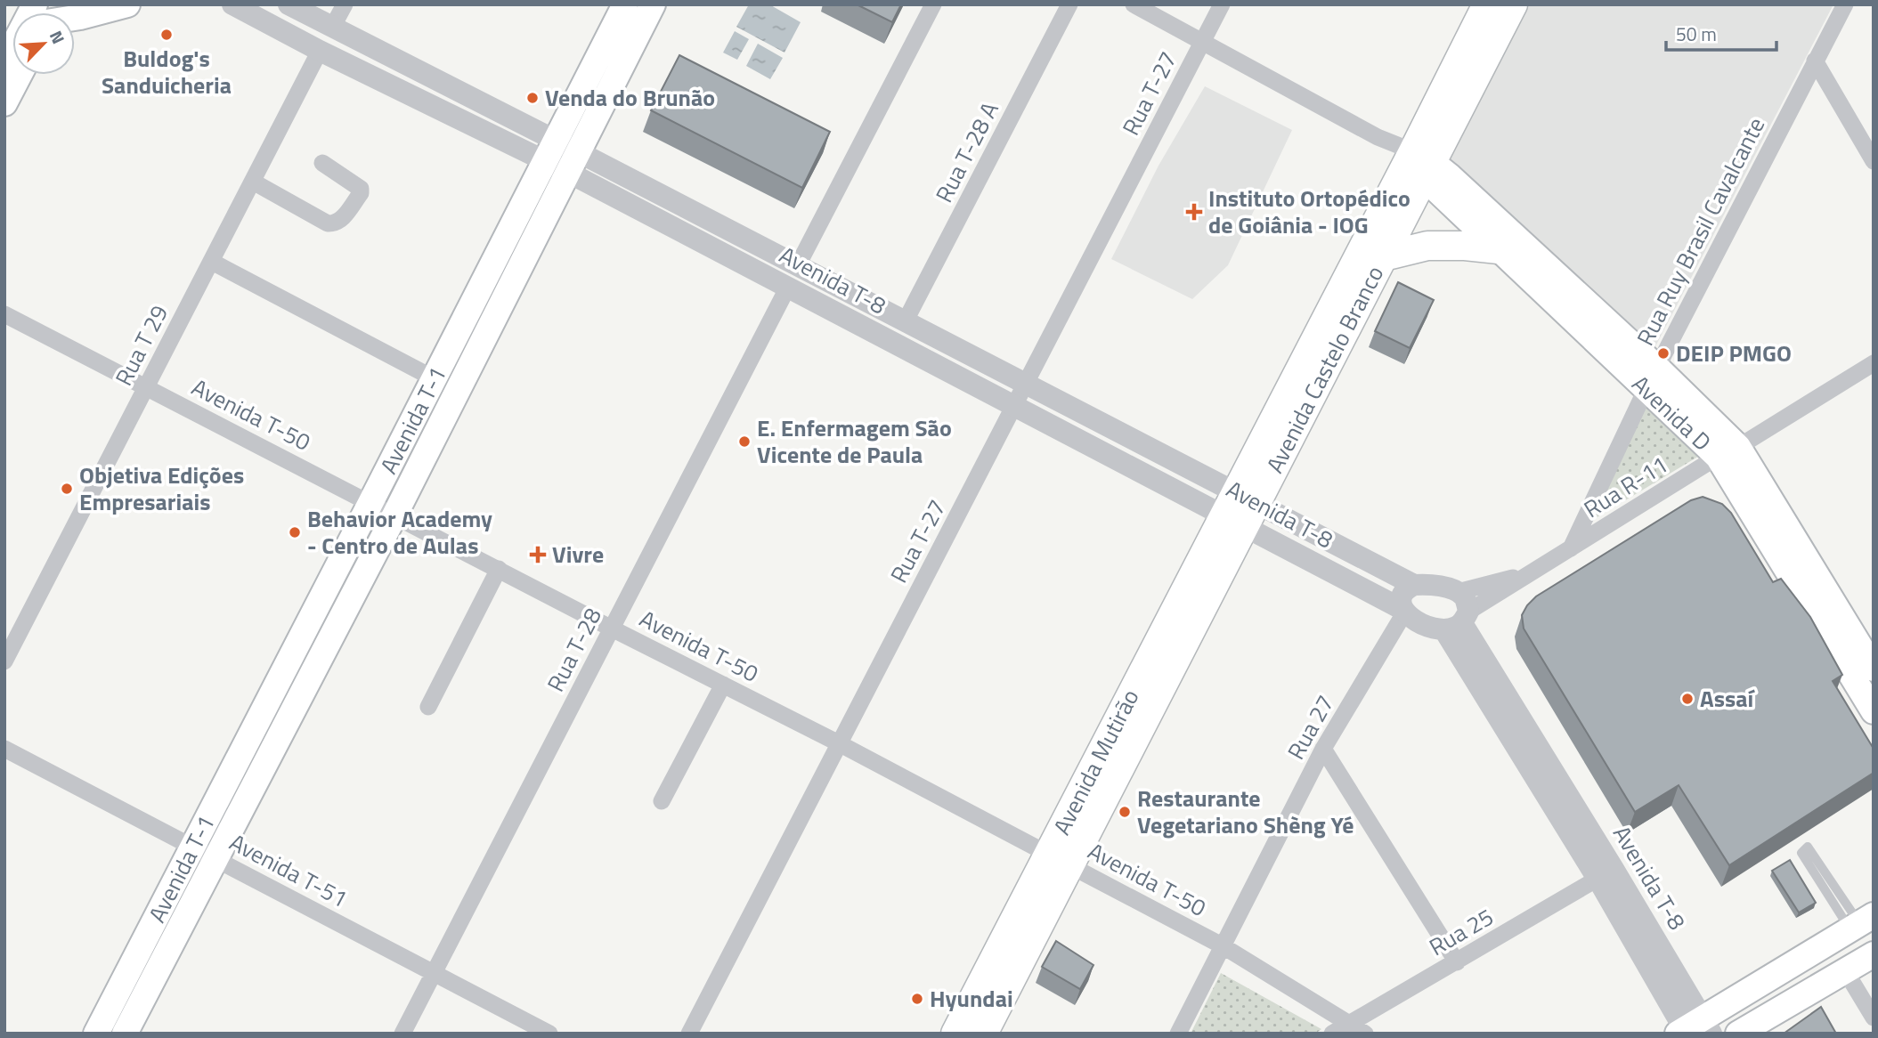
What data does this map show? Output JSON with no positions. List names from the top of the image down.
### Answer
{
  "streets": {
    "main road": [
      "Avenida Castelo Branco",
      "Avenida D",
      "Avenida T-1",
      "Avenida Mutirão"
    ],
    "street": [
      "Rua T-27",
      "Rua T-28 A",
      "Rua Ruy Brasil Cavalcante",
      "Avenida T-8",
      "Rua T 29",
      "Avenida T-50",
      "Rua R-11",
      "Rua T-28",
      "Rua 27",
      "Avenida T-51",
      "Rua 25"
    ]
  },
  "crossings": [
    ["Rua T-27", "Avenida T-8"],
    ["Rua T-27", "Avenida T-50"],
    ["Rua T-28 A", "Avenida T-8"],
    ["Rua Ruy Brasil Cavalcante", "Avenida D"],
    ["Rua Ruy Brasil Cavalcante", "Rua R-11"],
    ["Avenida T-8", "Rua T 29"],
    ["Avenida T-8", "Avenida Castelo Branco"],
    ["Avenida T-8", "Avenida T-1"],
    ["Avenida T-8", "Rua R-11"],
    ["Avenida T-8", "Rua T-28"],
    ["Avenida T-8", "Rua 27"],
    ["Avenida T-8", "Avenida Mutirão"],
    ["Avenida T-8", "Rua 25"],
    ["Rua T 29", "Avenida T-50"],
    ["Avenida Castelo Branco", "Avenida D"],
    ["Avenida Castelo Branco", "Avenida Mutirão"],
    ["Avenida D", "Rua R-11"],
    ["Avenida T-50", "Avenida T-1"],
    ["Avenida T-50", "Rua T-28"],
    ["Avenida T-50", "Rua 27"],
    ["Avenida T-50", "Avenida Mutirão"],
    ["Avenida T-50", "Rua 25"],
    ["Avenida T-1", "Avenida T-51"],
    ["Rua T-28", "Avenida T-51"]
  ],
  "places": {
    "other": [
      "Buldog's Sanduicheria",
      "Venda do Brunão",
      "DEIP PMGO",
      "E. Enfermagem São Vicente de Paula",
      "Objetiva Edições Empresariais",
      "Behavior Academy - Centro de Aulas",
      "Assaí",
      "Restaurante Vegetariano Shèng Yé",
      "Hyundai"
    ],
    "health": ["Instituto Ortopédico de Goiânia - IOG", "Vivre"]
  },
  "scale_bar": "50 m",
  "north": "top right"
}
